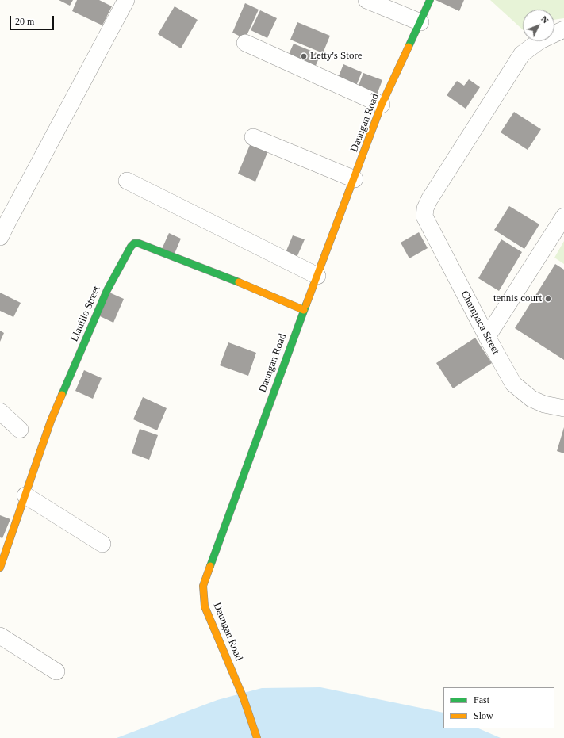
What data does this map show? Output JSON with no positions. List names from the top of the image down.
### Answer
{
  "streets": {
    "street": ["Daungan Road", "Llanilio Street", "Champaca Street"]
  },
  "crossings": [
    ["Daungan Road", "Llanilio Street"]
  ],
  "places": ["Letty's Store", "tennis court"],
  "legend": ["Fast", "Slow"],
  "scale_bar": "20 m",
  "north": "top right"
}
